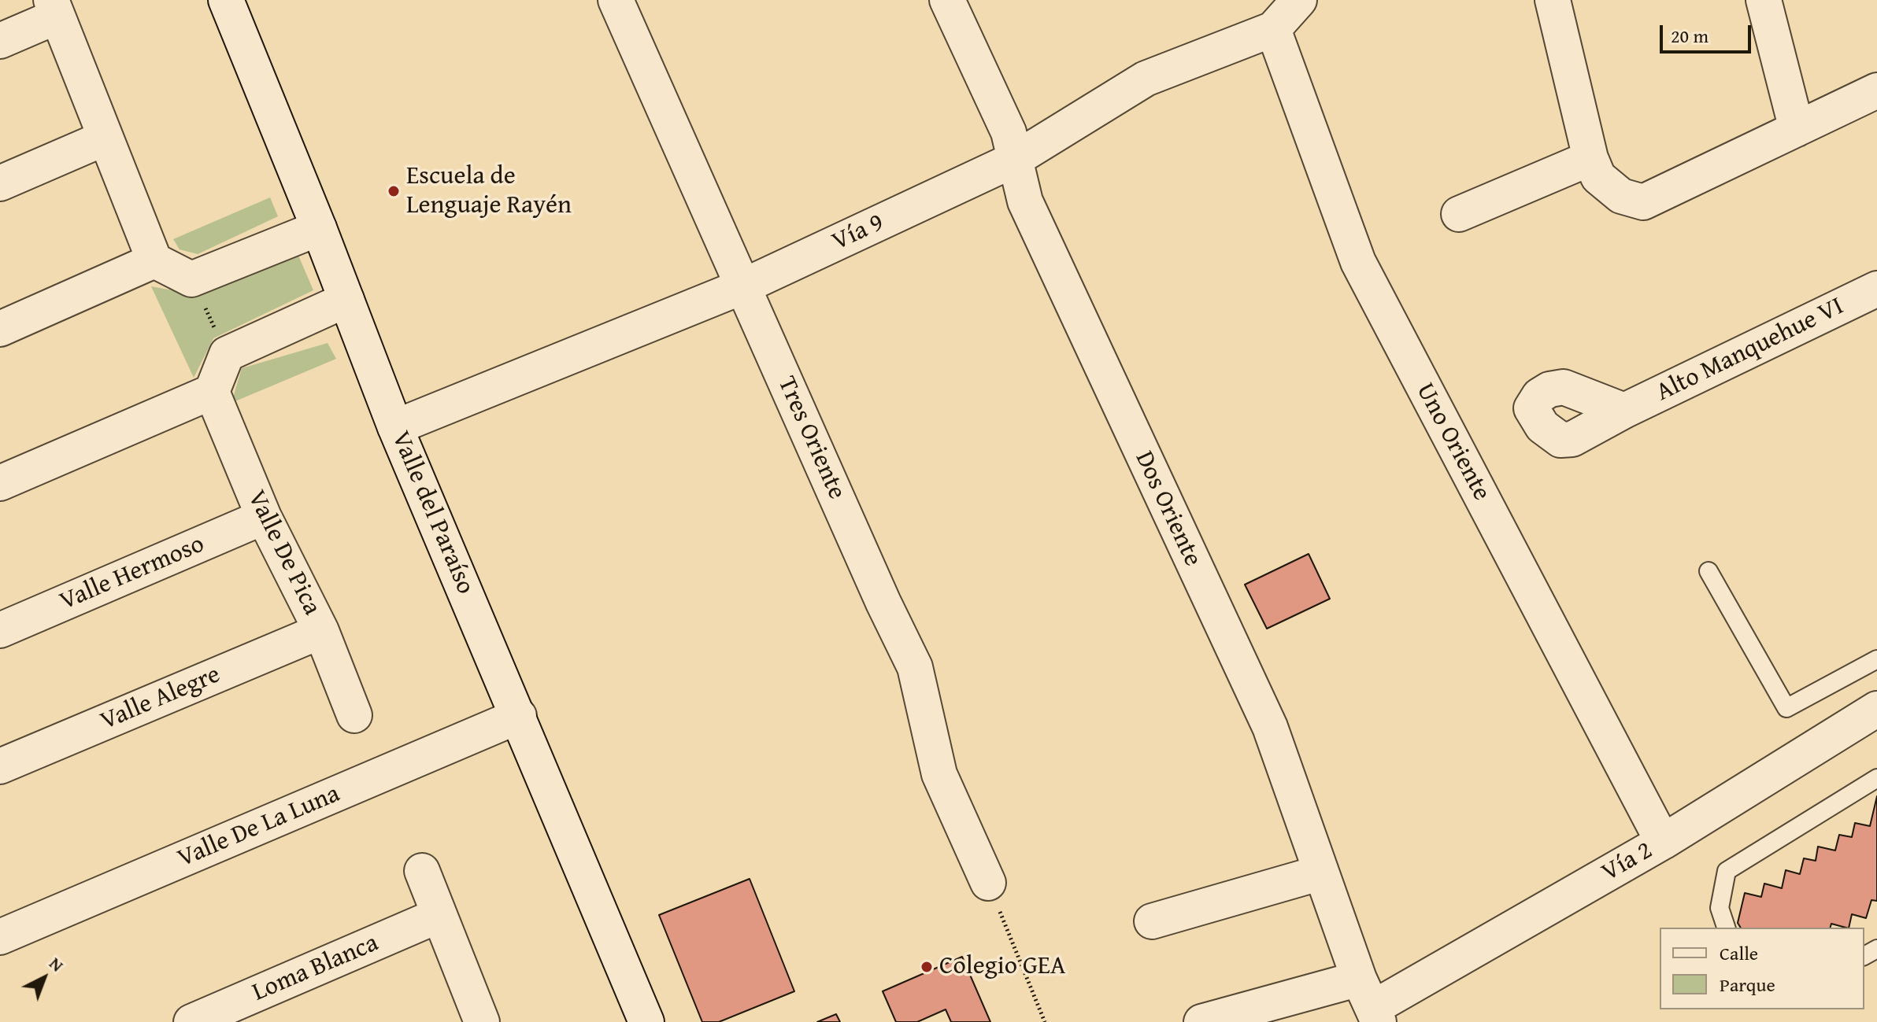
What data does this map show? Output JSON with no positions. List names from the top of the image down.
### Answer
{
  "streets": {
    "street": [
      "Vía 9",
      "Alto Manquehue VI",
      "Tres Oriente",
      "Uno Oriente",
      "Dos Oriente",
      "Valle del Paraíso",
      "Valle De Pica",
      "Valle Hermoso",
      "Valle Alegre",
      "Valle De La Luna",
      "Vía 2",
      "Loma Blanca"
    ]
  },
  "crossings": [
    ["Vía 9", "Tres Oriente"],
    ["Vía 9", "Uno Oriente"],
    ["Vía 9", "Dos Oriente"],
    ["Vía 9", "Valle del Paraíso"],
    ["Uno Oriente", "Vía 2"],
    ["Dos Oriente", "Vía 2"],
    ["Valle del Paraíso", "Valle De La Luna"],
    ["Valle De Pica", "Valle Hermoso"],
    ["Valle De Pica", "Valle Alegre"]
  ],
  "places": ["Escuela de Lenguaje Rayén", "Colegio GEA"],
  "legend": ["Calle", "Parque"],
  "scale_bar": "20 m",
  "north": "top right"
}
